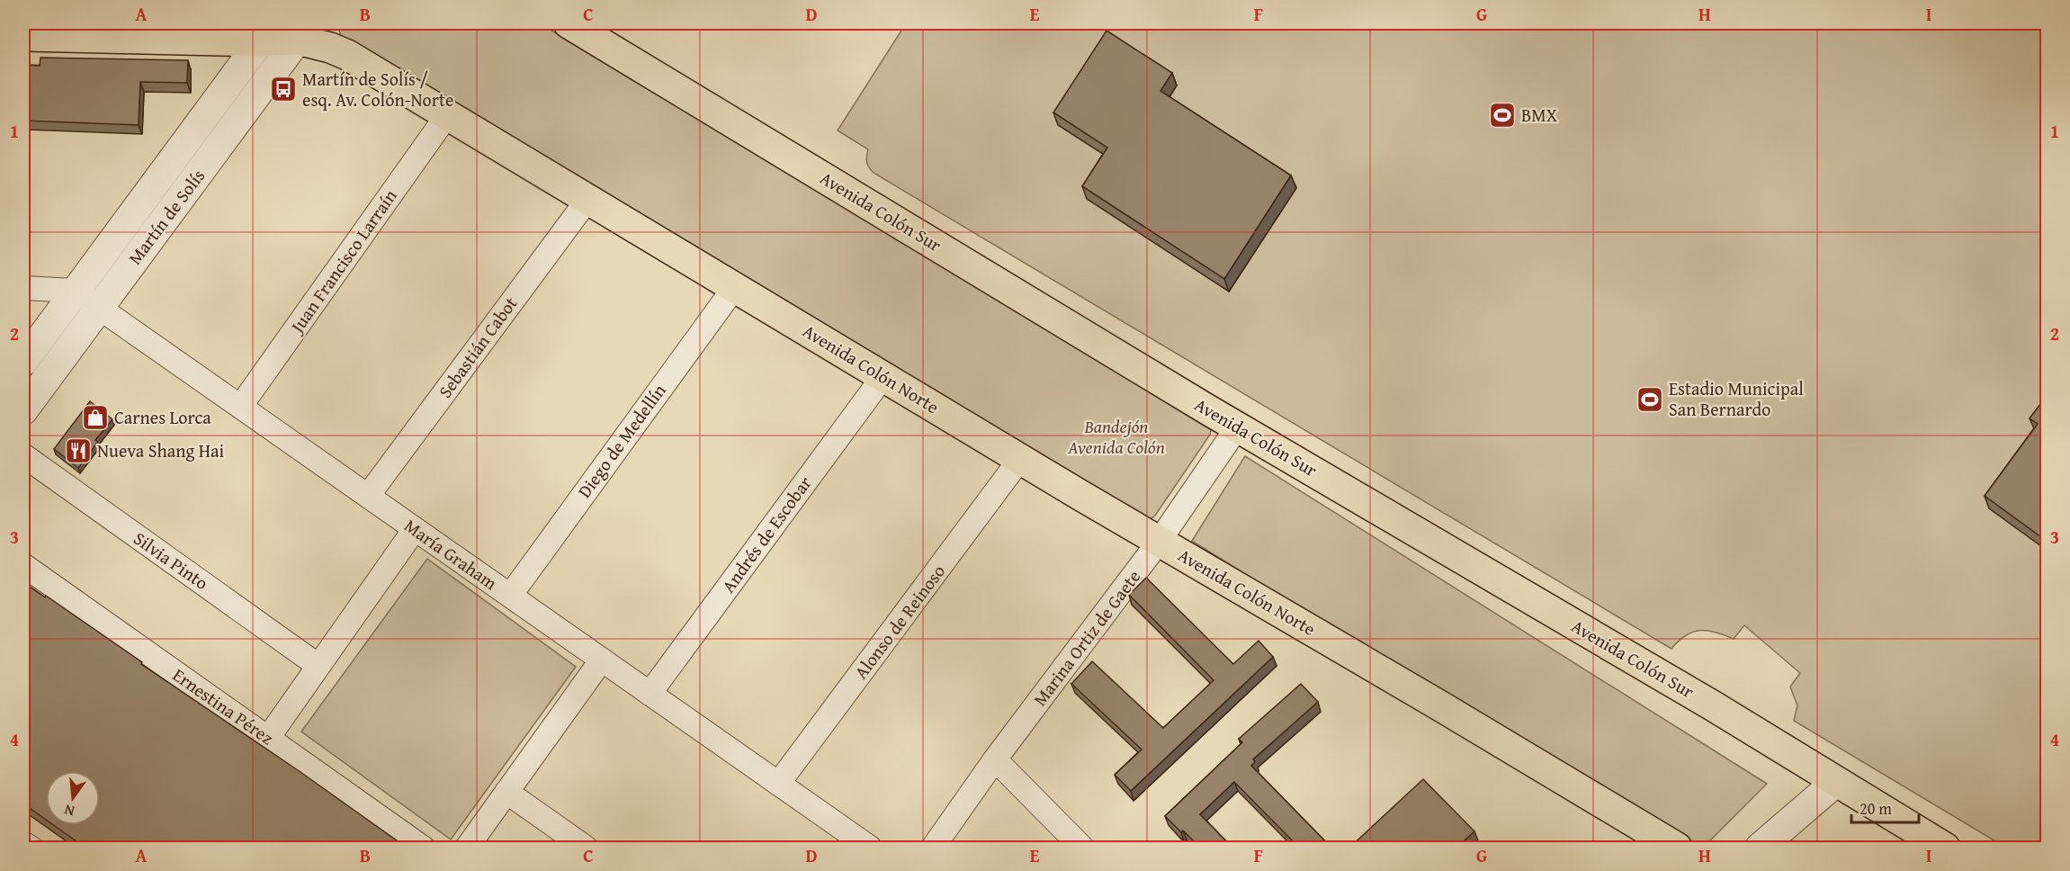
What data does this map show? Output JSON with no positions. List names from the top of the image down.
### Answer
{
  "streets": {
    "main road": ["Avenida Colón Sur", "Avenida Colón Norte"],
    "street": [
      "Martín de Solís",
      "Juan Francisco Larraín",
      "Sebastián Cabot",
      "Diego de Medellín",
      "Andrés de Escobar",
      "María Graham",
      "Silvia Pinto",
      "Alonso de Reinoso",
      "Marina Ortiz de Gaete",
      "Ernestina Pérez"
    ]
  },
  "crossings": [
    ["Avenida Colón Sur", "Marina Ortiz de Gaete"],
    ["Martín de Solís", "Avenida Colón Norte"],
    ["Martín de Solís", "María Graham"],
    ["Juan Francisco Larraín", "Avenida Colón Norte"],
    ["Juan Francisco Larraín", "María Graham"],
    ["Sebastián Cabot", "Avenida Colón Norte"],
    ["Sebastián Cabot", "María Graham"],
    ["Avenida Colón Norte", "Diego de Medellín"],
    ["Avenida Colón Norte", "Andrés de Escobar"],
    ["Avenida Colón Norte", "Alonso de Reinoso"],
    ["Avenida Colón Norte", "Marina Ortiz de Gaete"],
    ["Diego de Medellín", "María Graham"],
    ["Andrés de Escobar", "María Graham"],
    ["María Graham", "Alonso de Reinoso"]
  ],
  "parks": ["Bandejón Avenida Colón"],
  "places": {
    "bus stop": ["Martín de Solís / esq. Av. Colón-Norte"],
    "sports": ["BMX", "Estadio Municipal San Bernardo"],
    "shop": ["Carnes Lorca"],
    "restaurant": ["Nueva Shang Hai"]
  },
  "scale_bar": "20 m",
  "north": "bottom",
  "grid": {
    "columns": [
      "A",
      "B",
      "C",
      "D",
      "E",
      "F",
      "G",
      "H",
      "I"
    ],
    "rows": [
      "1",
      "2",
      "3",
      "4"
    ]
  }
}
